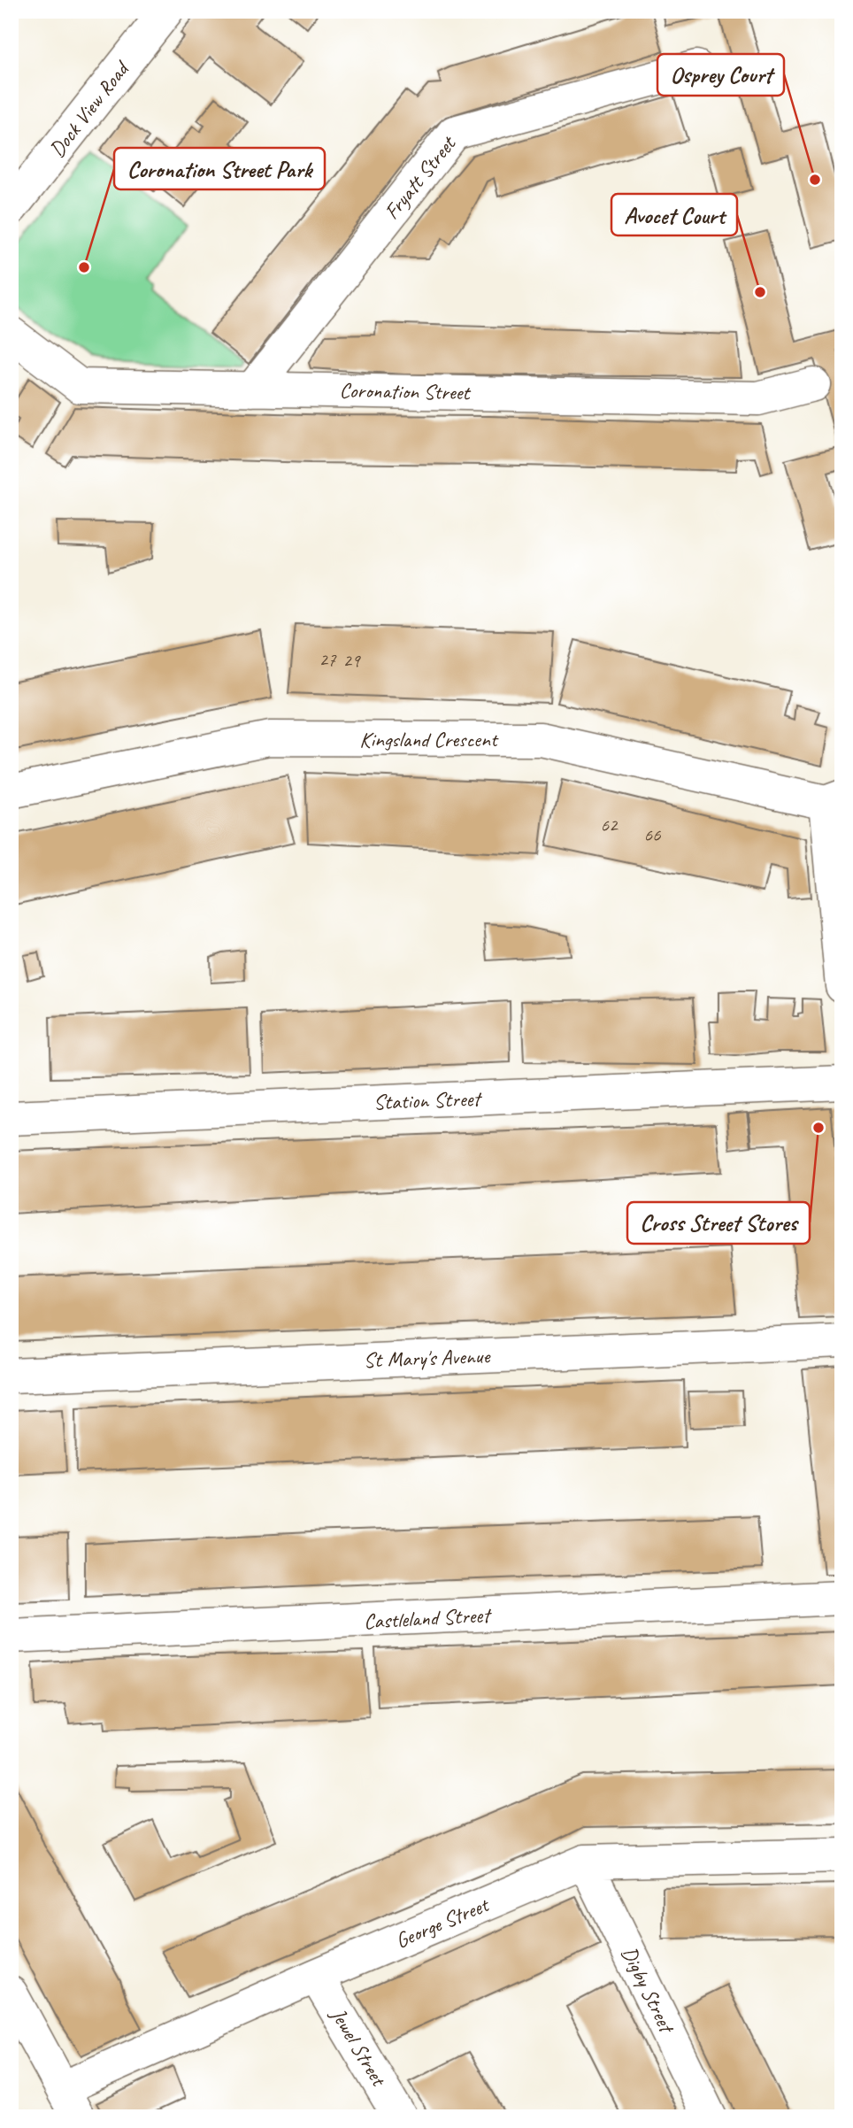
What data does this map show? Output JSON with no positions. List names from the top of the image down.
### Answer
{
  "streets": {
    "street": [
      "Dock View Road",
      "Fryatt Street",
      "Coronation Street",
      "Kingsland Crescent",
      "Station Street",
      "St Mary's Avenue",
      "Castleland Street",
      "George Street",
      "Digby Street",
      "Jewel Street"
    ]
  },
  "crossings": [
    ["Fryatt Street", "Coronation Street"],
    ["George Street", "Digby Street"],
    ["George Street", "Jewel Street"]
  ],
  "places": [
    "Osprey Court",
    "Coronation Street Park",
    "Avocet Court",
    "Cross Street Stores"
  ],
  "house_numbers": [
    "27",
    "29",
    "62",
    "66"
  ]
}
